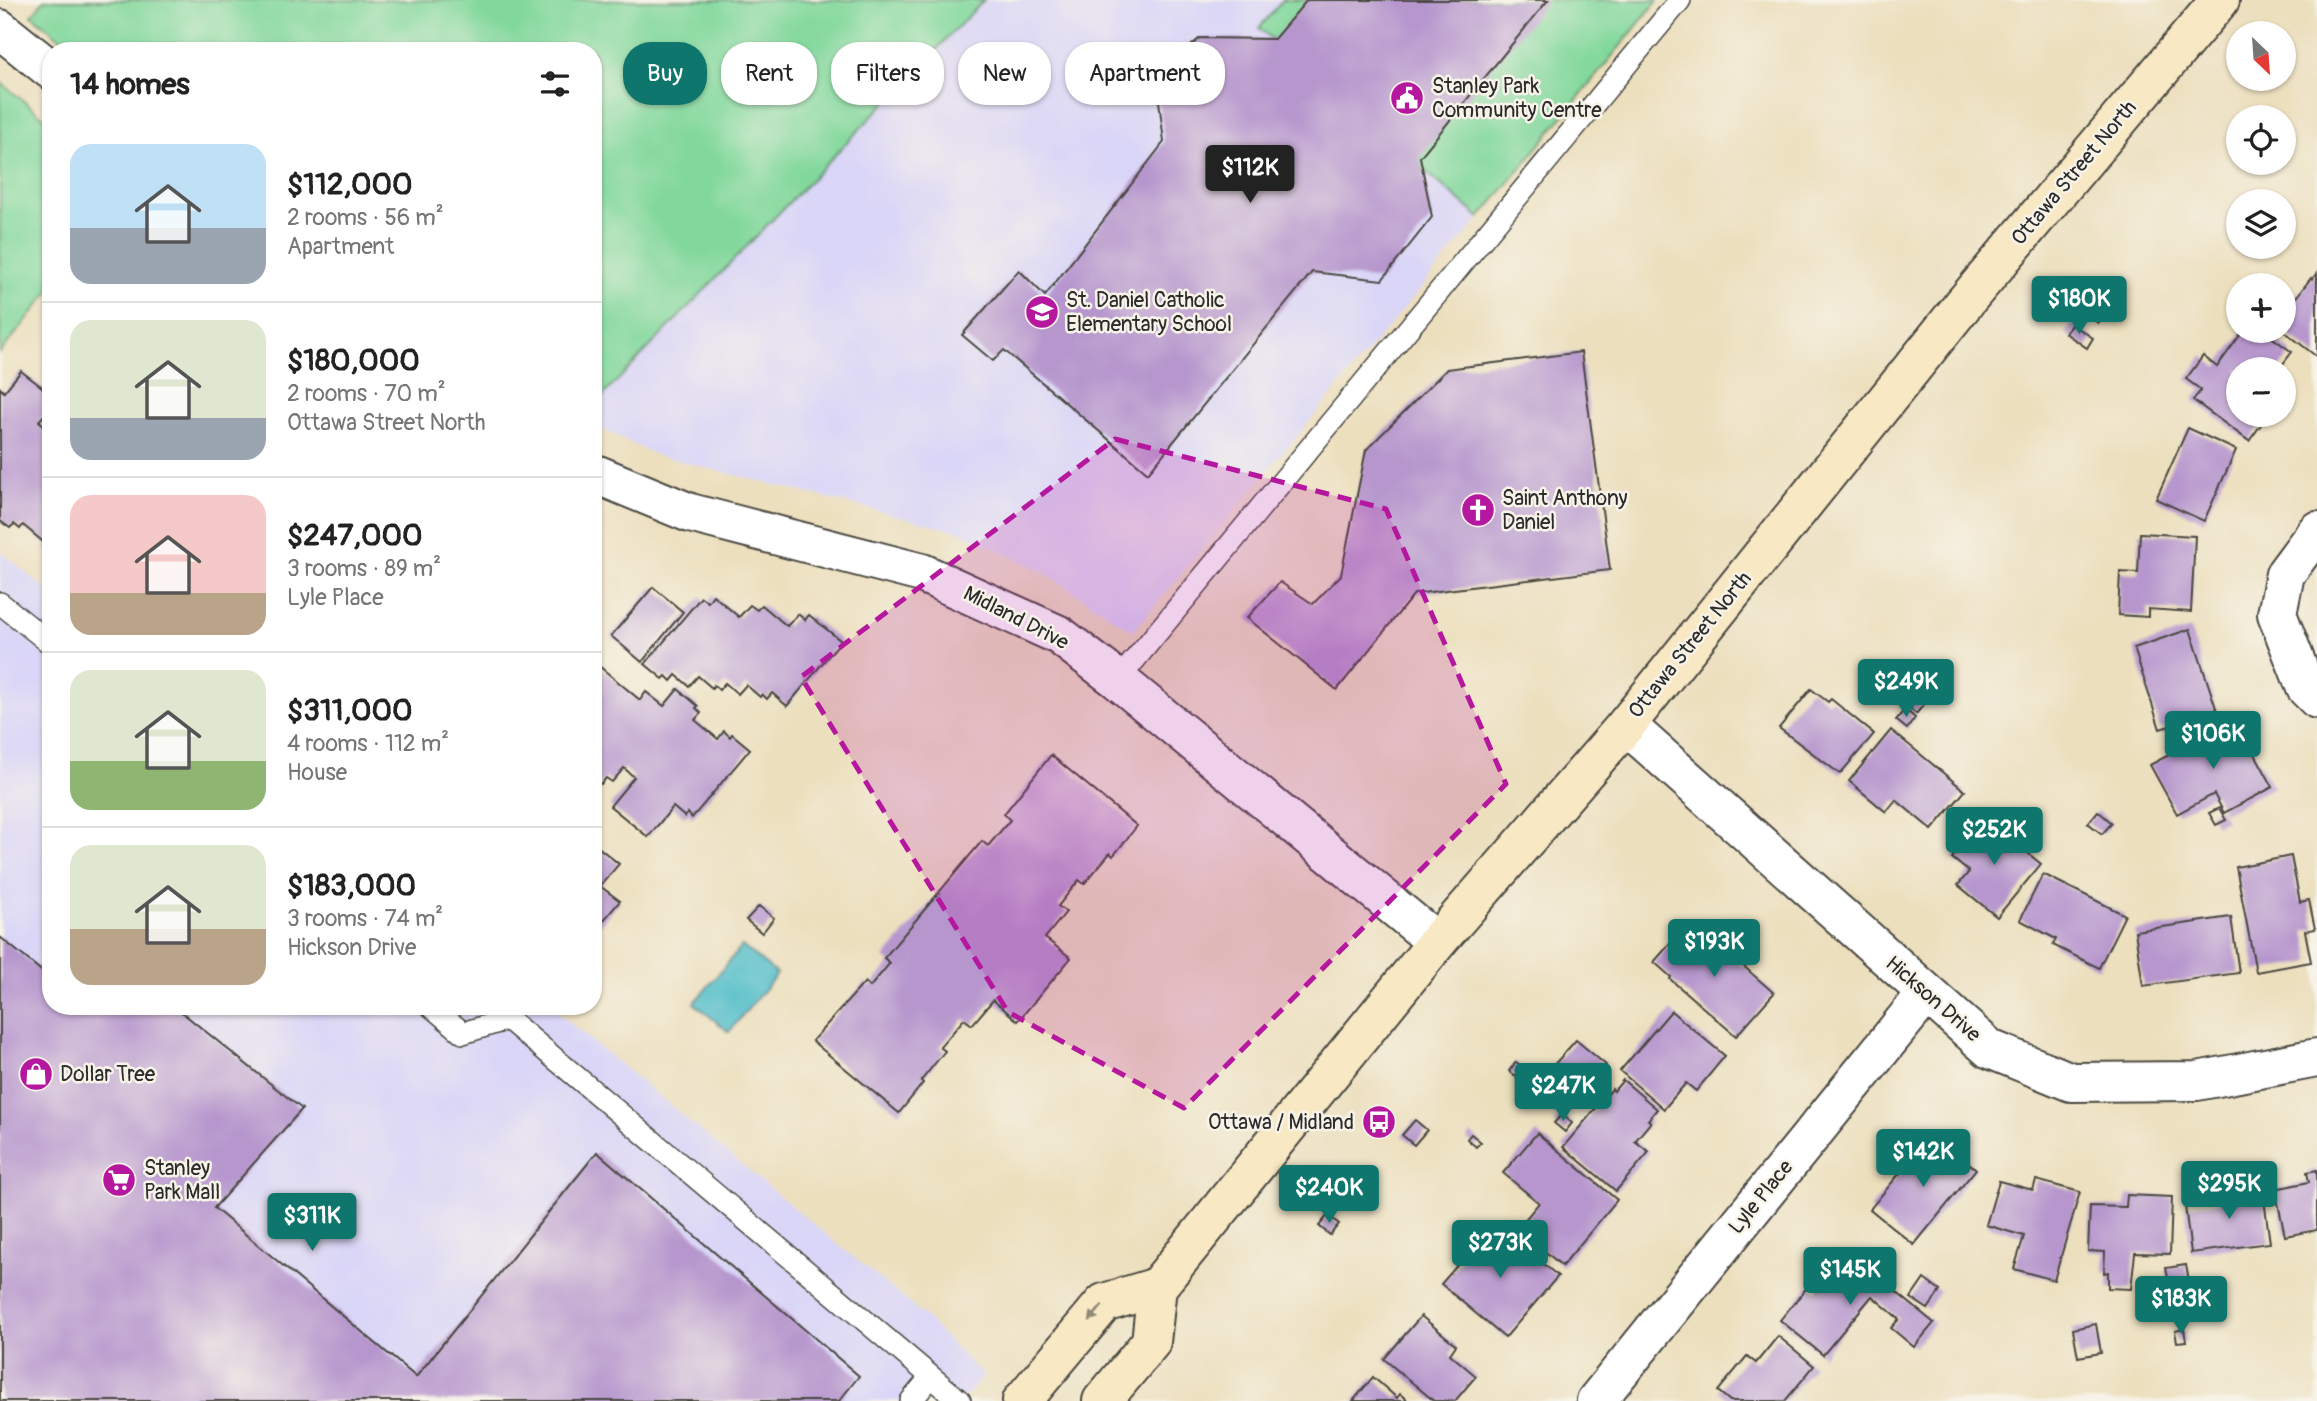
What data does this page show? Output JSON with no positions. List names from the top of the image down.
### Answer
{
  "streets": {
    "main road": ["Ottawa Street North"],
    "street": ["Midland Drive", "Hickson Drive", "Lyle Place"]
  },
  "crossings": [
    ["Ottawa Street North", "Midland Drive"],
    ["Ottawa Street North", "Hickson Drive"],
    ["Hickson Drive", "Lyle Place"]
  ],
  "places": {
    "public building": ["Stanley Park Community Centre"],
    "school or university": ["St. Daniel Catholic Elementary School"],
    "church": ["Saint Anthony Daniel"],
    "shop": ["Dollar Tree"],
    "bus stop": ["Ottawa / Midland"],
    "supermarket": ["Stanley Park Mall"]
  },
  "north": "bottom right",
  "page": {
    "map_buttons": ["+", "−"],
    "chip": [
      "Buy",
      "Rent",
      "Filters",
      "New",
      "Apartment"
    ],
    "heading": "14 homes",
    "list": [
      {
        "name": "$112,000",
        "note": "2 rooms · 56 m² · Apartment"
      },
      {
        "name": "$180,000",
        "note": "2 rooms · 70 m² · Ottawa Street North"
      },
      {
        "name": "$247,000",
        "note": "3 rooms · 89 m² · Lyle Place"
      },
      {
        "name": "$311,000",
        "note": "4 rooms · 112 m² · House"
      },
      {
        "name": "$183,000",
        "note": "3 rooms · 74 m² · Hickson Drive"
      }
    ],
    "price": [
      "$112K",
      "$180K",
      "$249K",
      "$106K",
      "$252K",
      "$193K",
      "$247K",
      "$142K",
      "$295K",
      "$240K",
      "$311K",
      "$273K",
      "$145K",
      "$183K"
    ]
  }
}
